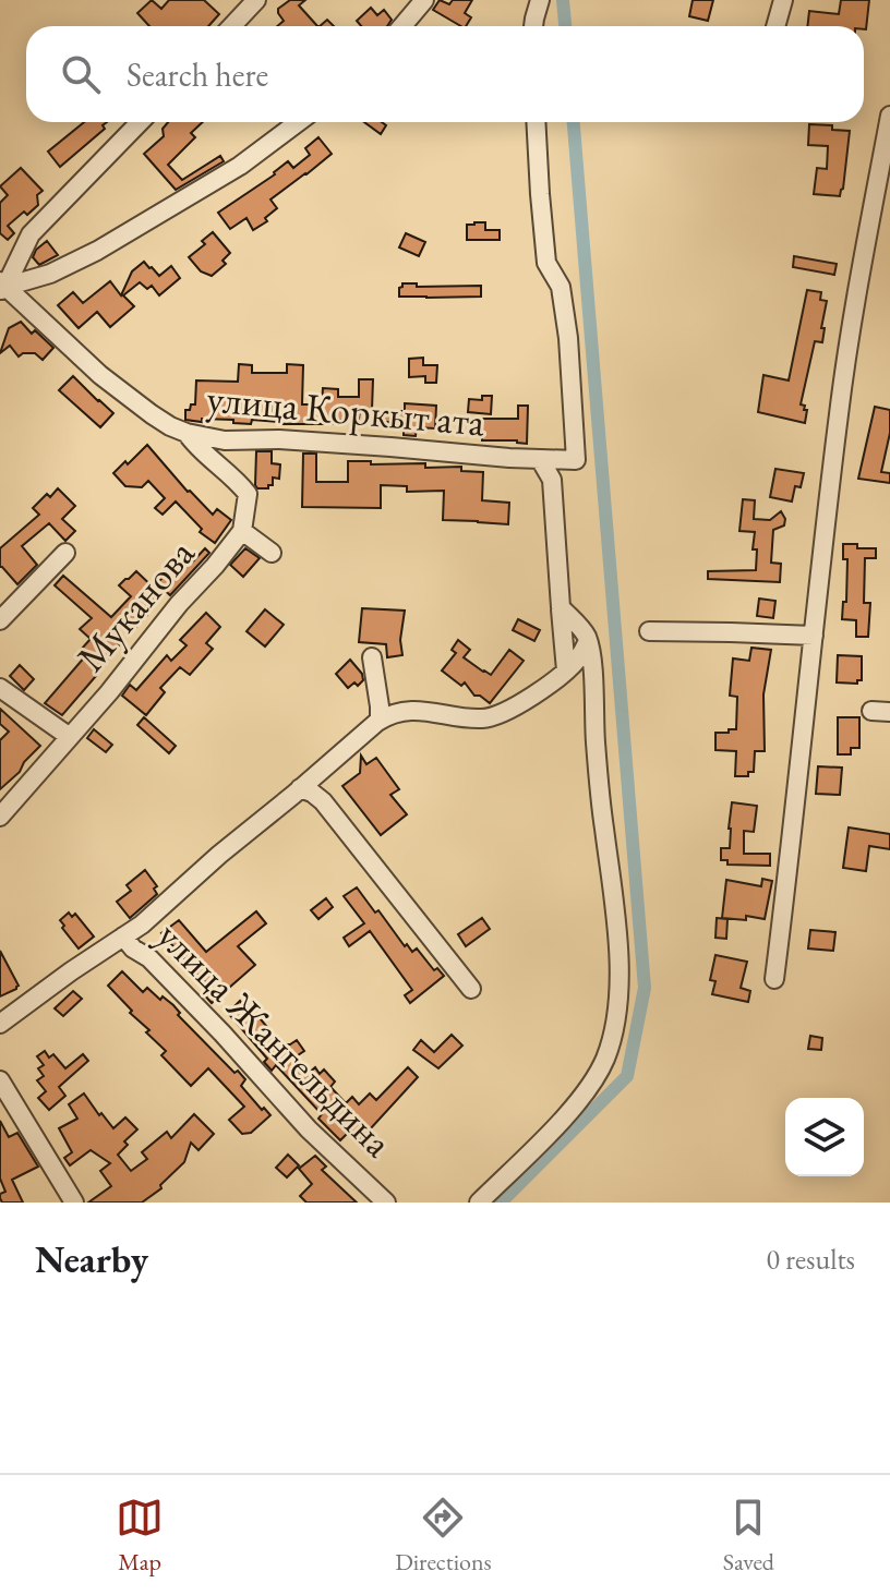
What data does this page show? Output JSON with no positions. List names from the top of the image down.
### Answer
{
  "streets": {
    "street": ["улица Коркыт ата", "Муканова", "улица Жангельдина"]
  },
  "crossings": [
    ["улица Коркыт ата", "Муканова"]
  ],
  "page": {
    "search": "Search here",
    "heading": ["Nearby", "0 results"],
    "nav": ["Map", "Directions", "Saved"]
  }
}
